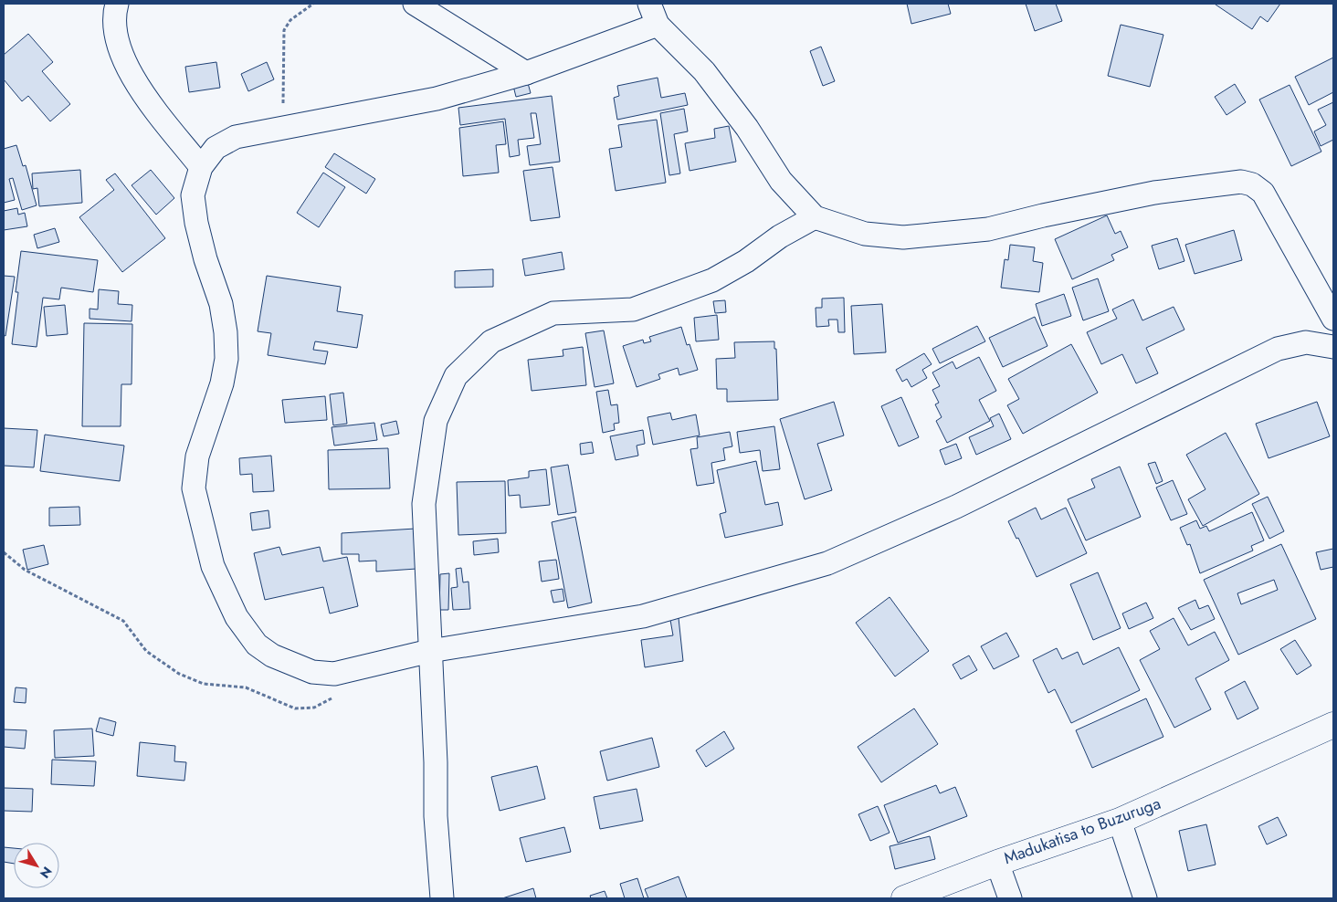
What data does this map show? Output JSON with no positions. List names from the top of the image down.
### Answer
{
  "streets": {
    "main road": ["Madukatisa to Buzuruga"]
  },
  "north": "bottom right"
}
